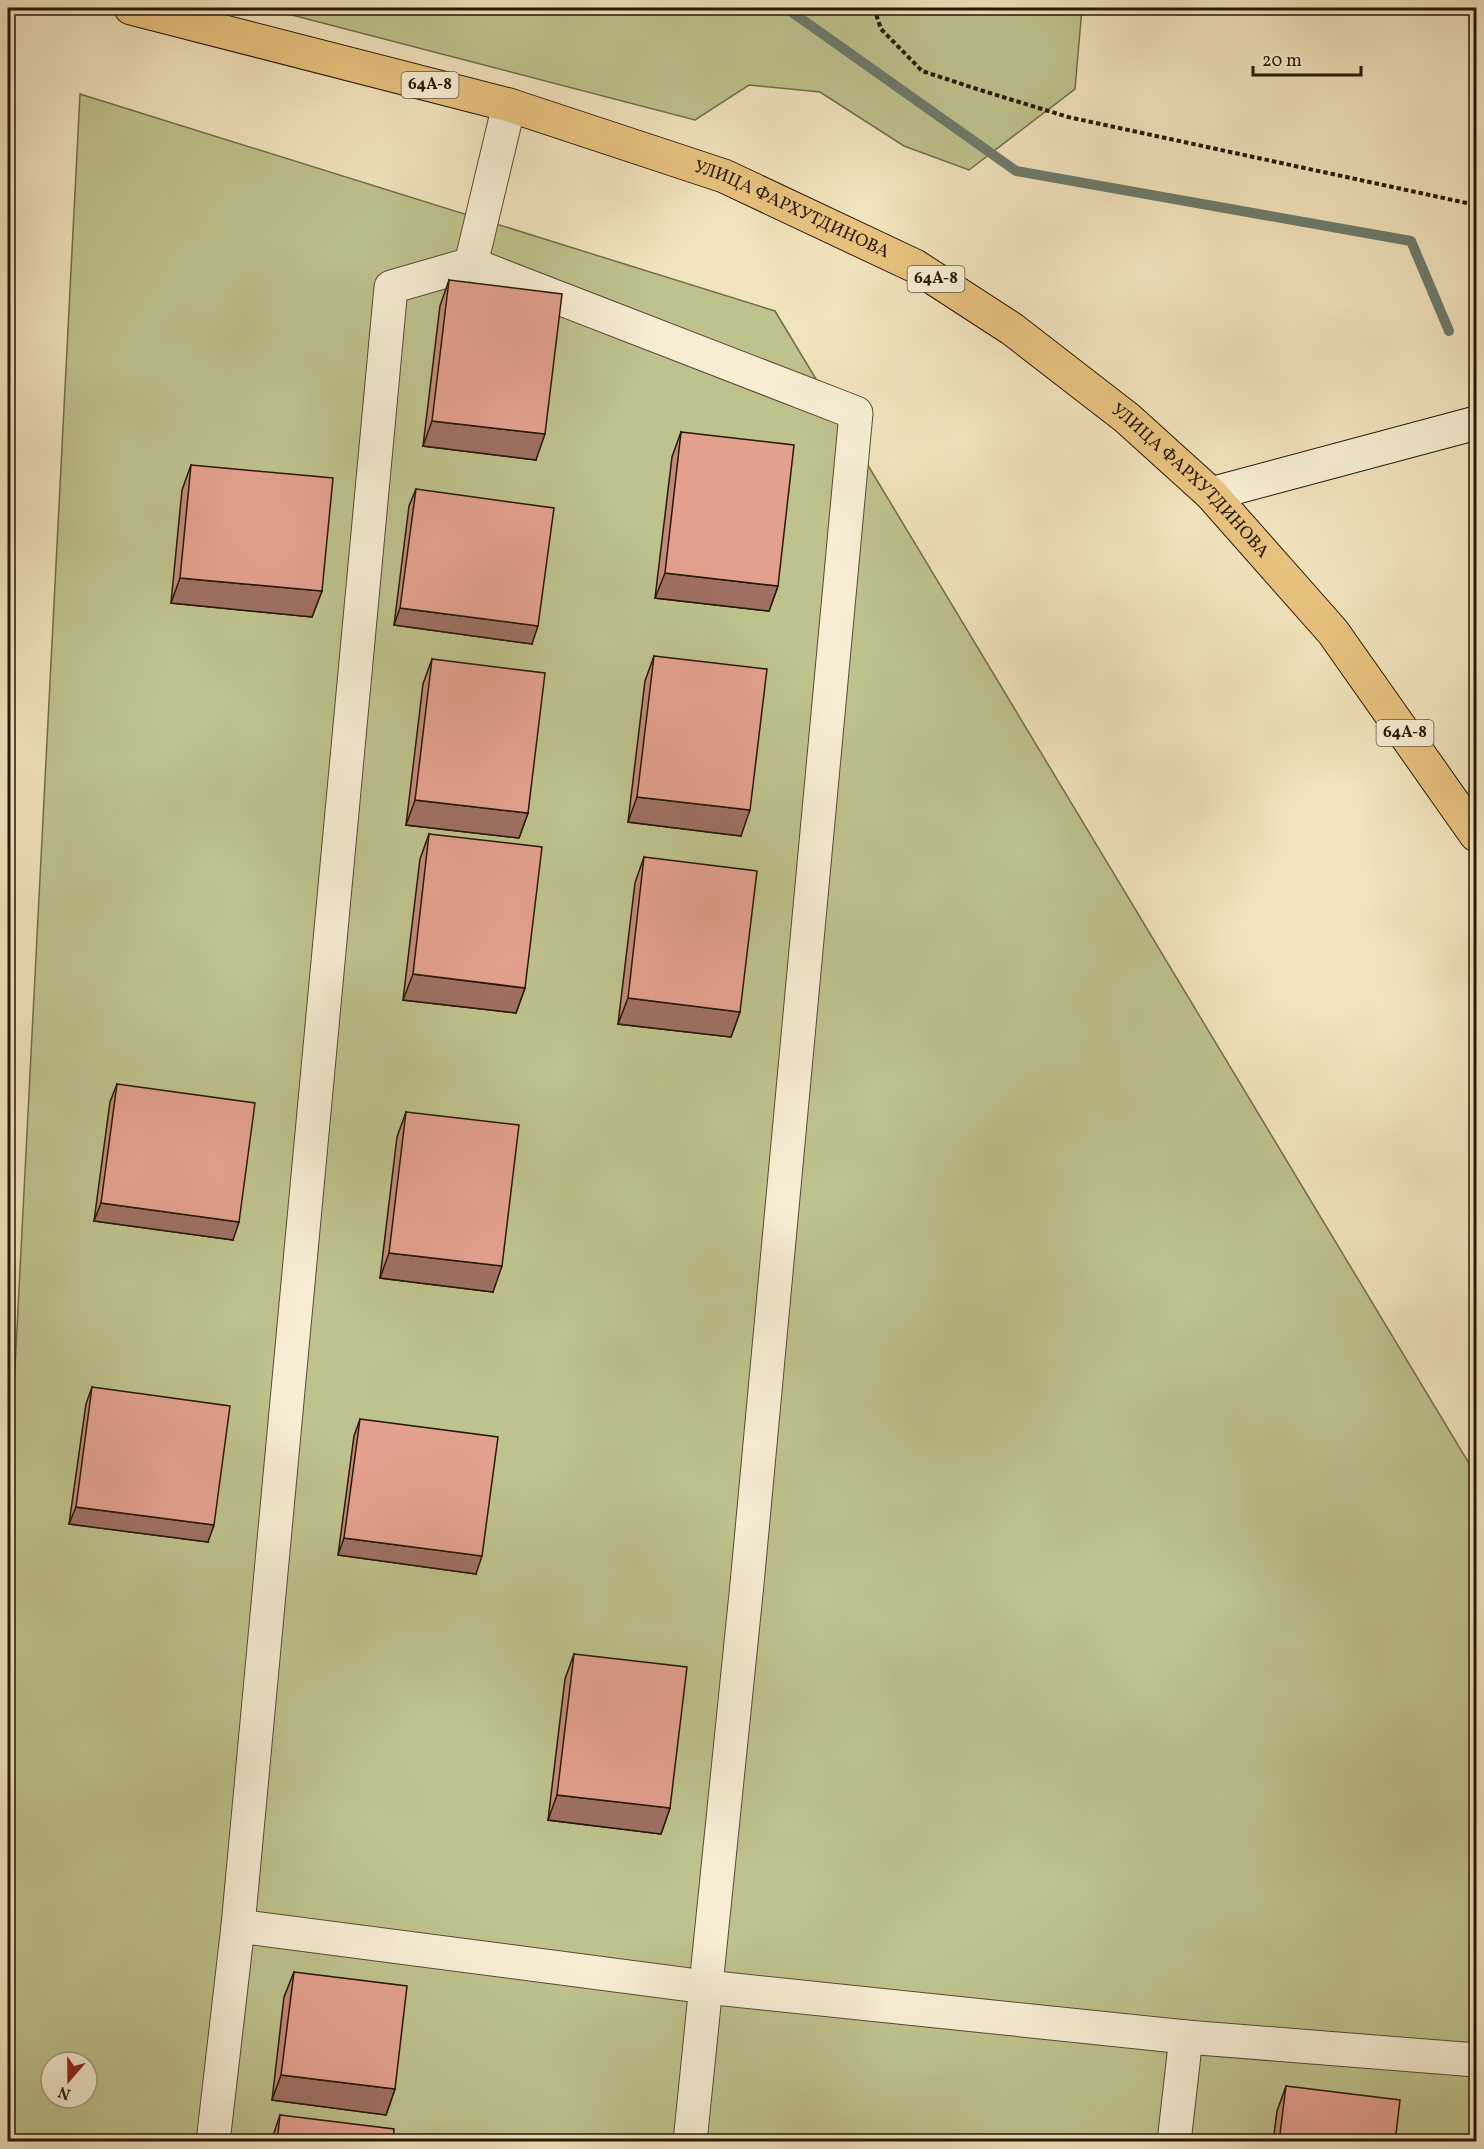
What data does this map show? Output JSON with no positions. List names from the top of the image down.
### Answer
{
  "streets": {
    "main road": ["64А-8", "УЛИЦА ФАРХУТДИНОВА"]
  },
  "scale_bar": "20 m",
  "north": "bottom"
}
